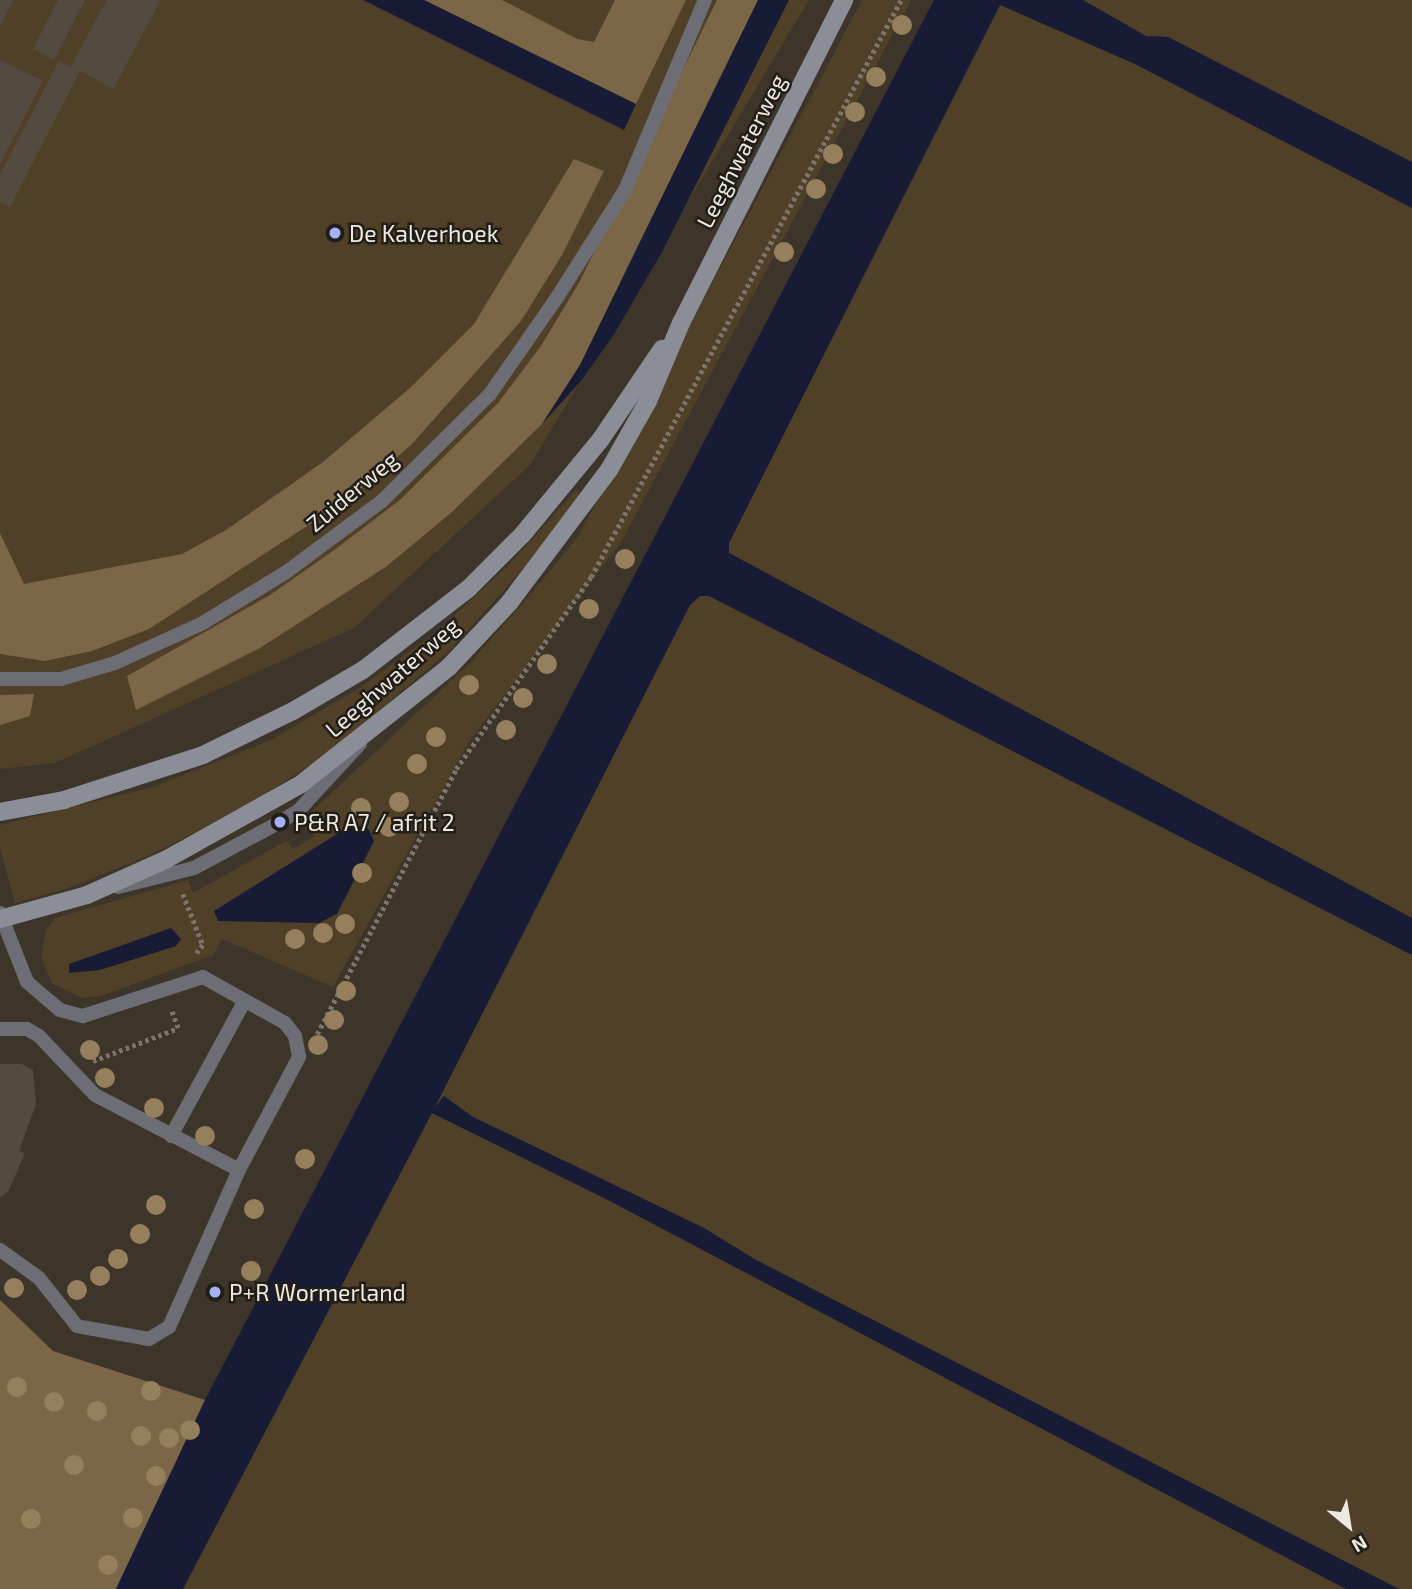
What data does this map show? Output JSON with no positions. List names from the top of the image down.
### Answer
{
  "streets": {
    "main road": ["Leeghwaterweg"],
    "lane": ["Zuiderweg"]
  },
  "places": ["De Kalverhoek", "P&R A7 / afrit 2", "P+R Wormerland"],
  "north": "bottom right"
}
